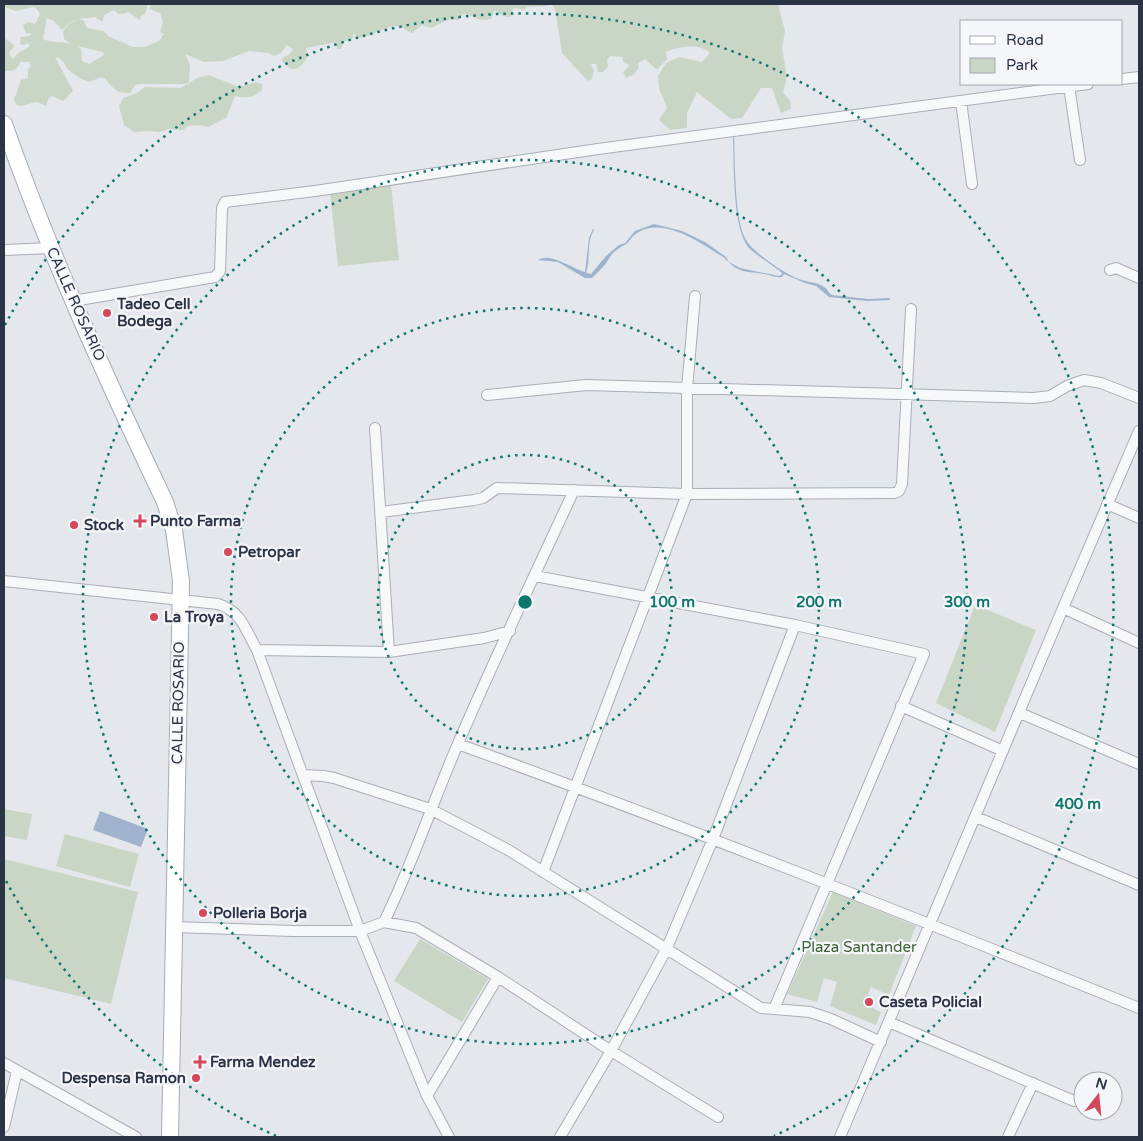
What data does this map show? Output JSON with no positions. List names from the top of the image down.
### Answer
{
  "streets": {
    "main road": ["CALLE ROSARIO"]
  },
  "parks": ["Plaza Santander"],
  "places": {
    "other": [
      "Tadeo Cell Bodega",
      "Stock",
      "Petropar",
      "La Troya",
      "Polleria Borja",
      "Caseta Policial",
      "Despensa Ramon"
    ],
    "health": ["Punto Farma", "Farma Mendez"]
  },
  "legend": ["Road", "Park"],
  "north": "top",
  "rings": [
    "100 m",
    "200 m",
    "300 m",
    "400 m"
  ]
}
